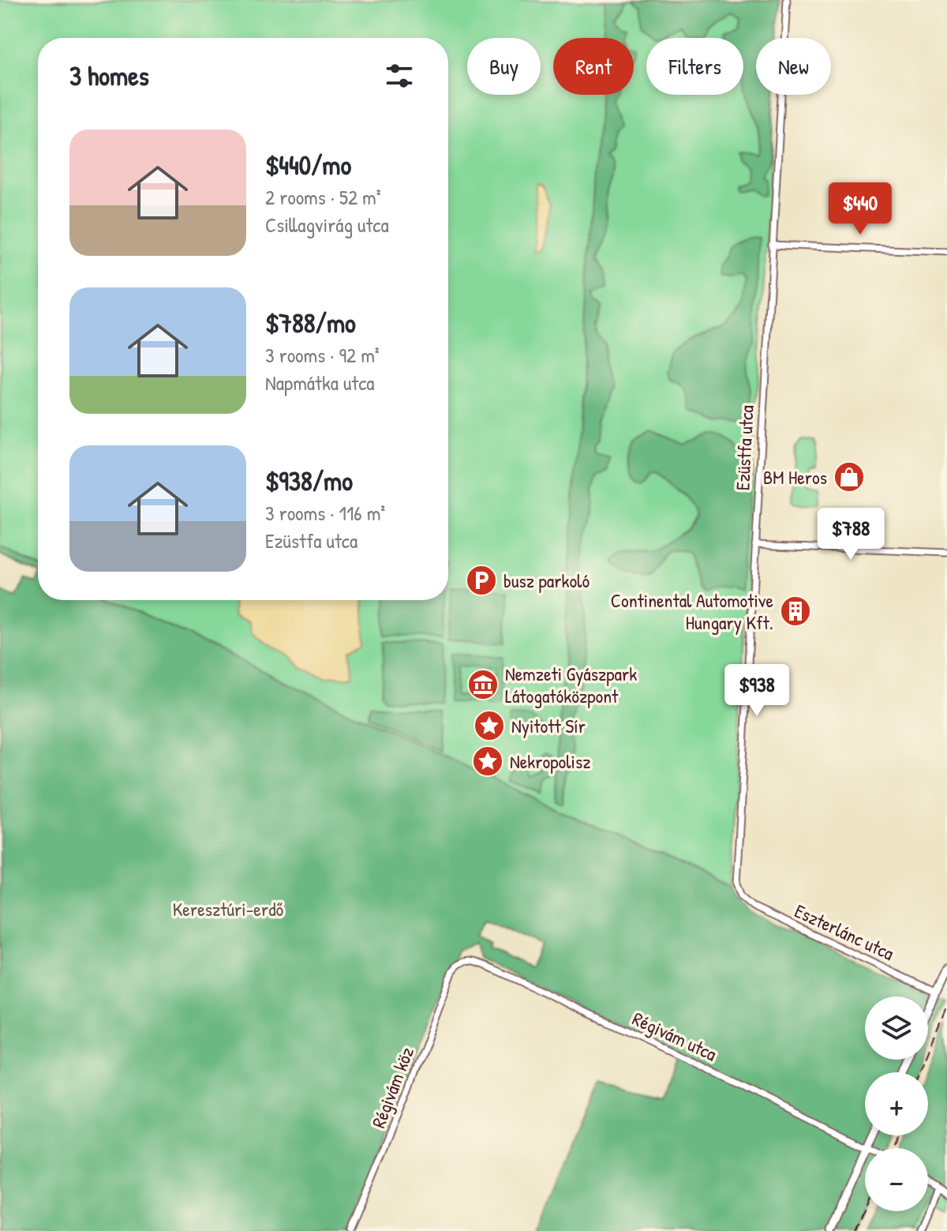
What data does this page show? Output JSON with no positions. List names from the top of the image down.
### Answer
{
  "streets": {
    "street": [
      "Ezüstfa utca",
      "Eszterlánc utca",
      "Régivám utca",
      "Régivám köz"
    ]
  },
  "crossings": [
    ["Ezüstfa utca", "Eszterlánc utca"],
    ["Régivám utca", "Régivám köz"]
  ],
  "parks": ["Keresztúri-erdő"],
  "places": {
    "shop": ["BM Heros"],
    "parking": ["busz parkoló"],
    "building": ["Continental Automotive Hungary Kft."],
    "museum": ["Nemzeti Gyászpark Látogatóközpont"],
    "place": ["Nyitott Sír", "Nekropolisz"]
  },
  "page": {
    "chip": [
      "Buy",
      "Rent",
      "Filters",
      "New"
    ],
    "heading": "3 homes",
    "list": [
      {
        "name": "$440/mo",
        "note": "2 rooms · 52 m² · Csillagvirág utca"
      },
      {
        "name": "$788/mo",
        "note": "3 rooms · 92 m² · Napmátka utca"
      },
      {
        "name": "$938/mo",
        "note": "3 rooms · 116 m² · Ezüstfa utca"
      }
    ],
    "price": ["$440", "$788", "$938"],
    "map_buttons": ["+", "−"]
  }
}
